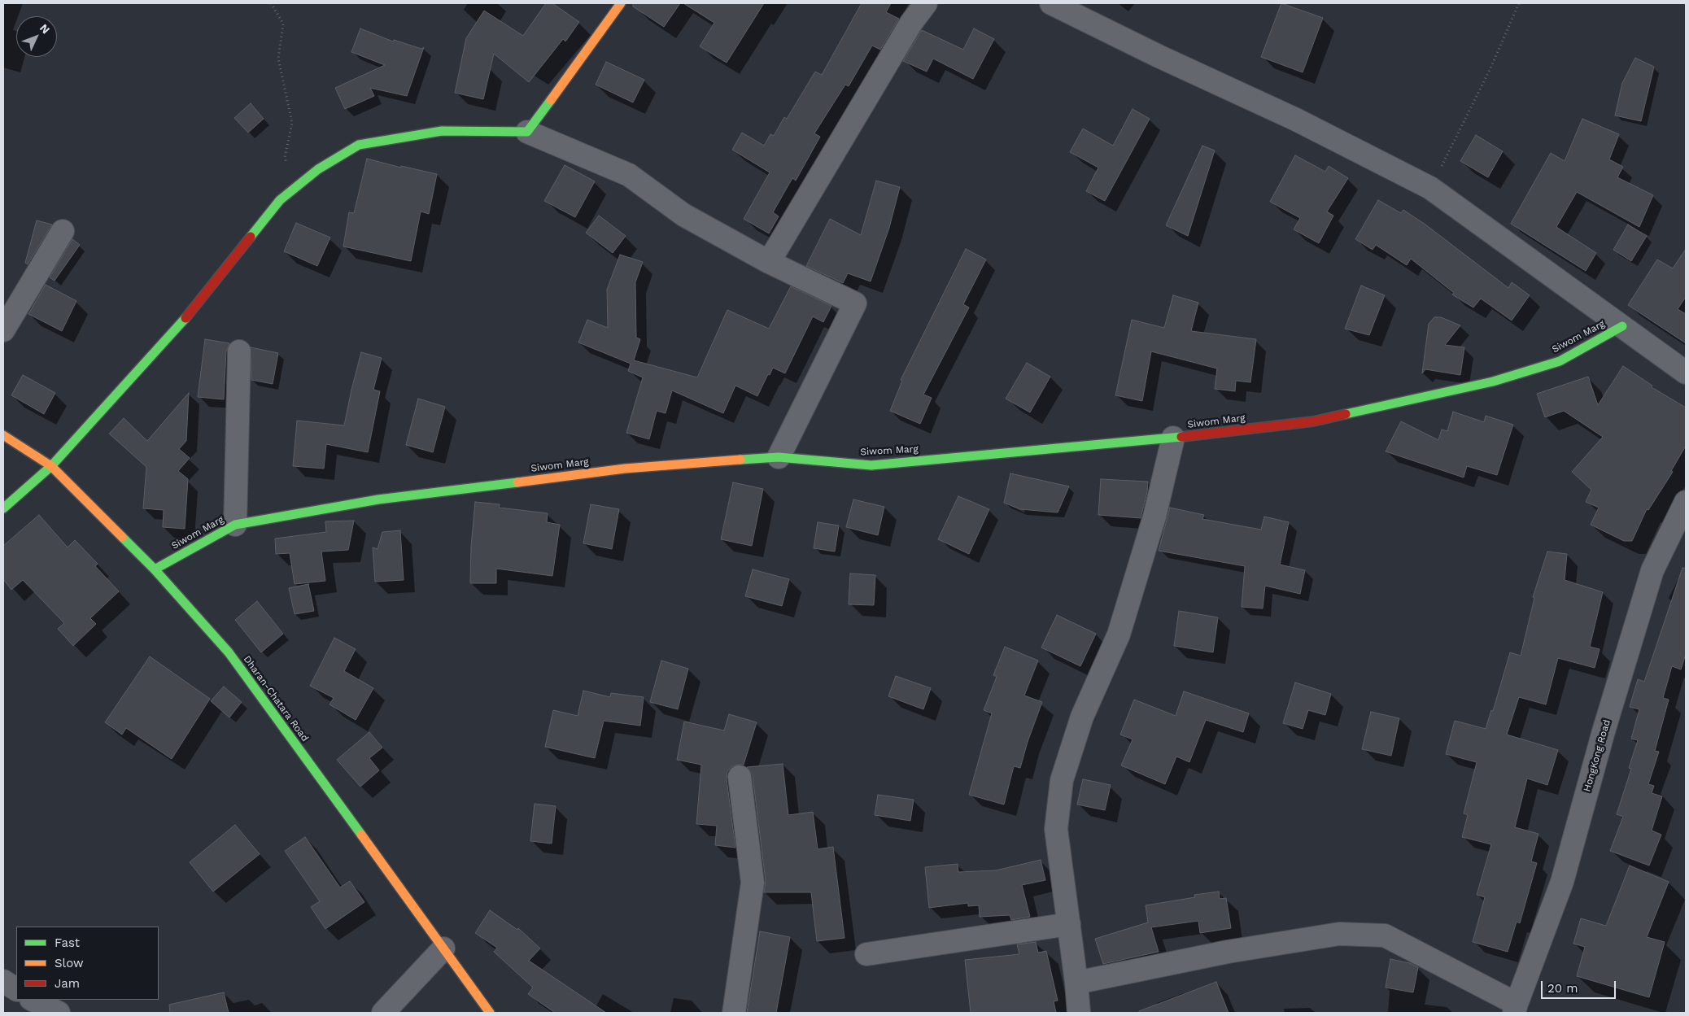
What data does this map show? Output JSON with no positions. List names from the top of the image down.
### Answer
{
  "streets": {
    "street": ["Siwom Marg", "Dharan-Chatara Road", "HongKong Road"]
  },
  "crossings": [
    ["Siwom Marg", "Dharan-Chatara Road"]
  ],
  "legend": ["Fast", "Slow", "Jam"],
  "scale_bar": "20 m",
  "north": "top right"
}
